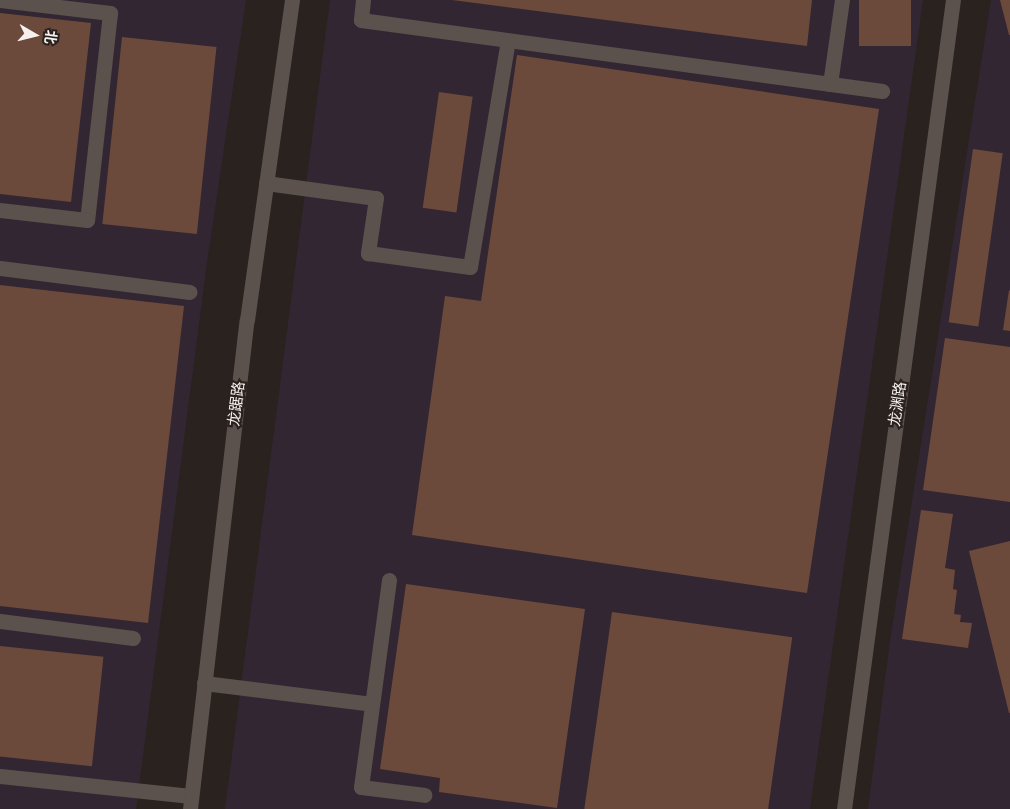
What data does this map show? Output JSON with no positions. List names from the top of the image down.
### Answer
{
  "streets": {
    "street": ["龙踞路", "龙渊路"]
  },
  "north": "right"
}
